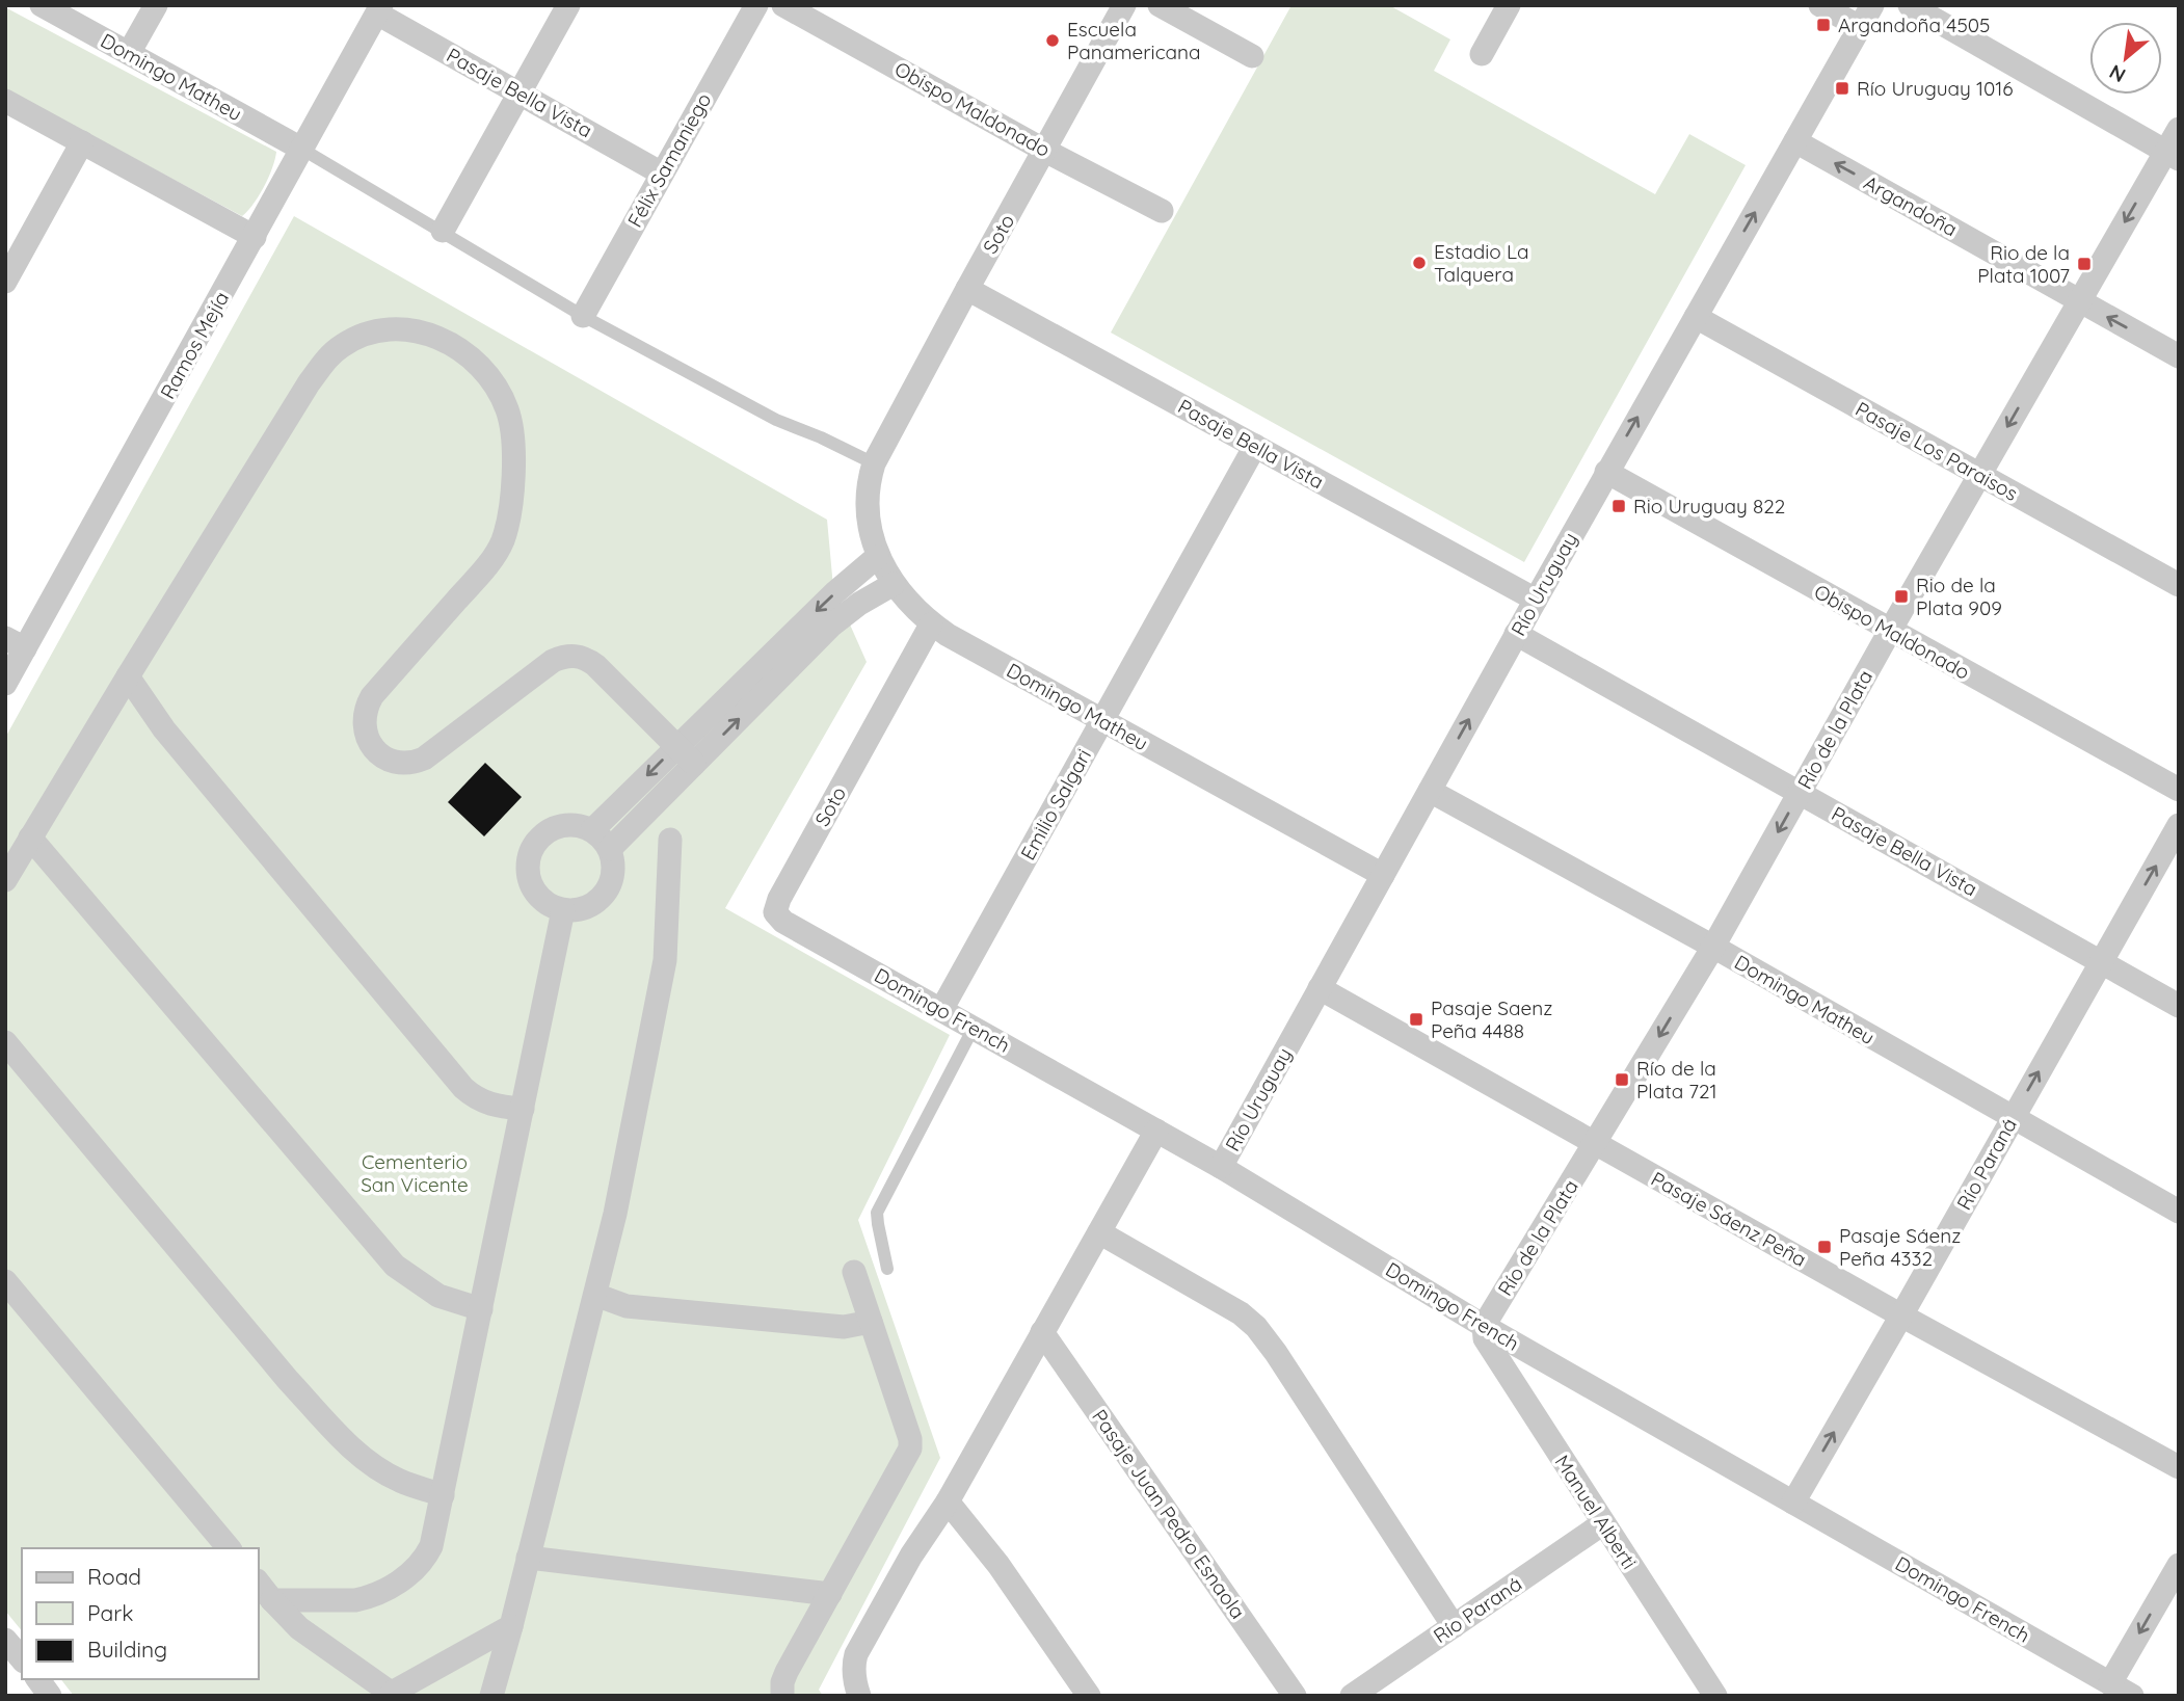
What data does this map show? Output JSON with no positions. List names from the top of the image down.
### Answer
{
  "streets": {
    "street": [
      "Domingo Matheu",
      "Pasaje Bella Vista",
      "Obispo Maldonado",
      "Félix Samaniego",
      "Argandoña",
      "Soto",
      "Ramos Mejía",
      "Pasaje Los Paraisos",
      "Río Uruguay",
      "Río de la Plata",
      "Emilio Salgari",
      "Domingo French",
      "Río Paraná",
      "Pasaje Sáenz Peña",
      "Manuel Alberti",
      "Pasaje Juan Pedro Esnaola"
    ]
  },
  "crossings": [
    ["Domingo Matheu", "Soto"],
    ["Domingo Matheu", "Ramos Mejía"],
    ["Domingo Matheu", "Río Uruguay"],
    ["Domingo Matheu", "Río de la Plata"],
    ["Domingo Matheu", "Emilio Salgari"],
    ["Domingo Matheu", "Río Paraná"],
    ["Pasaje Bella Vista", "Félix Samaniego"],
    ["Pasaje Bella Vista", "Soto"],
    ["Pasaje Bella Vista", "Ramos Mejía"],
    ["Pasaje Bella Vista", "Río Uruguay"],
    ["Pasaje Bella Vista", "Río de la Plata"],
    ["Pasaje Bella Vista", "Emilio Salgari"],
    ["Pasaje Bella Vista", "Río Paraná"],
    ["Obispo Maldonado", "Soto"],
    ["Obispo Maldonado", "Río Uruguay"],
    ["Obispo Maldonado", "Río de la Plata"],
    ["Argandoña", "Río Uruguay"],
    ["Argandoña", "Río de la Plata"],
    ["Soto", "Domingo French"],
    ["Pasaje Los Paraisos", "Río Uruguay"],
    ["Pasaje Los Paraisos", "Río de la Plata"],
    ["Río Uruguay", "Domingo French"],
    ["Río Uruguay", "Pasaje Sáenz Peña"],
    ["Río de la Plata", "Domingo French"],
    ["Río de la Plata", "Pasaje Sáenz Peña"],
    ["Río de la Plata", "Manuel Alberti"],
    ["Emilio Salgari", "Domingo French"],
    ["Domingo French", "Río Paraná"],
    ["Domingo French", "Manuel Alberti"],
    ["Río Paraná", "Pasaje Sáenz Peña"],
    ["Río Paraná", "Manuel Alberti"]
  ],
  "one_way": ["Río Uruguay", "Río de la Plata", "Río Paraná"],
  "parks": ["Cementerio San Vicente"],
  "places": {
    "transit": [
      "Argandoña 4505",
      "Río Uruguay 1016",
      "Rio de la Plata 1007",
      "Rio Uruguay 822",
      "Rio de la Plata 909",
      "Pasaje Saenz Peña 4488",
      "Río de la Plata 721",
      "Pasaje Sáenz Peña 4332"
    ],
    "other": ["Escuela Panamericana", "Estadio La Talquera"]
  },
  "legend": ["Road", "Park", "Building"],
  "north": "bottom left"
}
